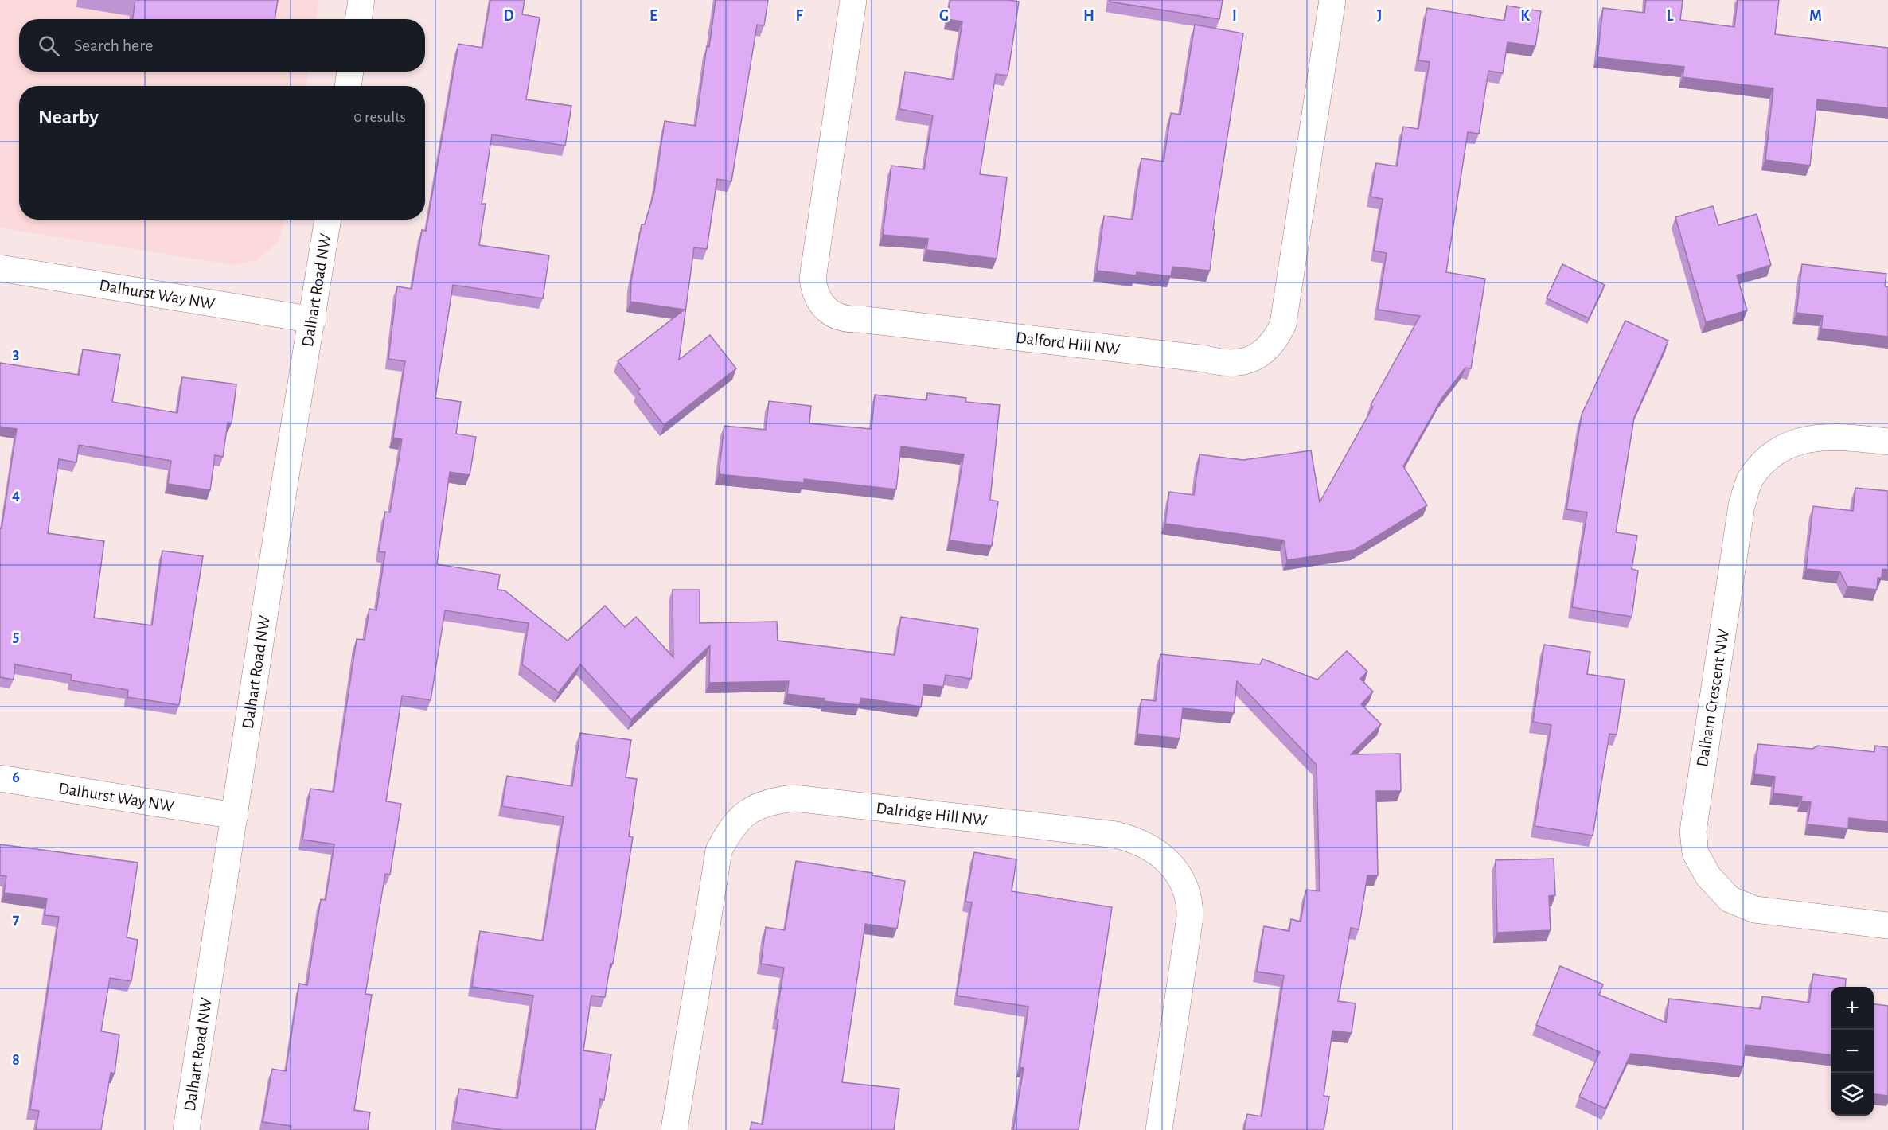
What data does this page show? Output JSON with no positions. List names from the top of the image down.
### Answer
{
  "streets": {
    "street": [
      "Dalhart Road NW",
      "Dalhurst Way NW",
      "Dalford Hill NW",
      "Dalham Crescent NW",
      "Dalridge Hill NW"
    ]
  },
  "crossings": [
    ["Dalhart Road NW", "Dalhurst Way NW"]
  ],
  "page": {
    "search": "Search here",
    "heading": ["Nearby", "0 results"],
    "map_buttons": ["+", "−"]
  },
  "grid": {
    "columns": [
      "D",
      "E",
      "F",
      "G",
      "H",
      "I",
      "J",
      "K",
      "L",
      "M"
    ],
    "rows": [
      "3",
      "4",
      "5",
      "6",
      "7",
      "8"
    ]
  }
}
